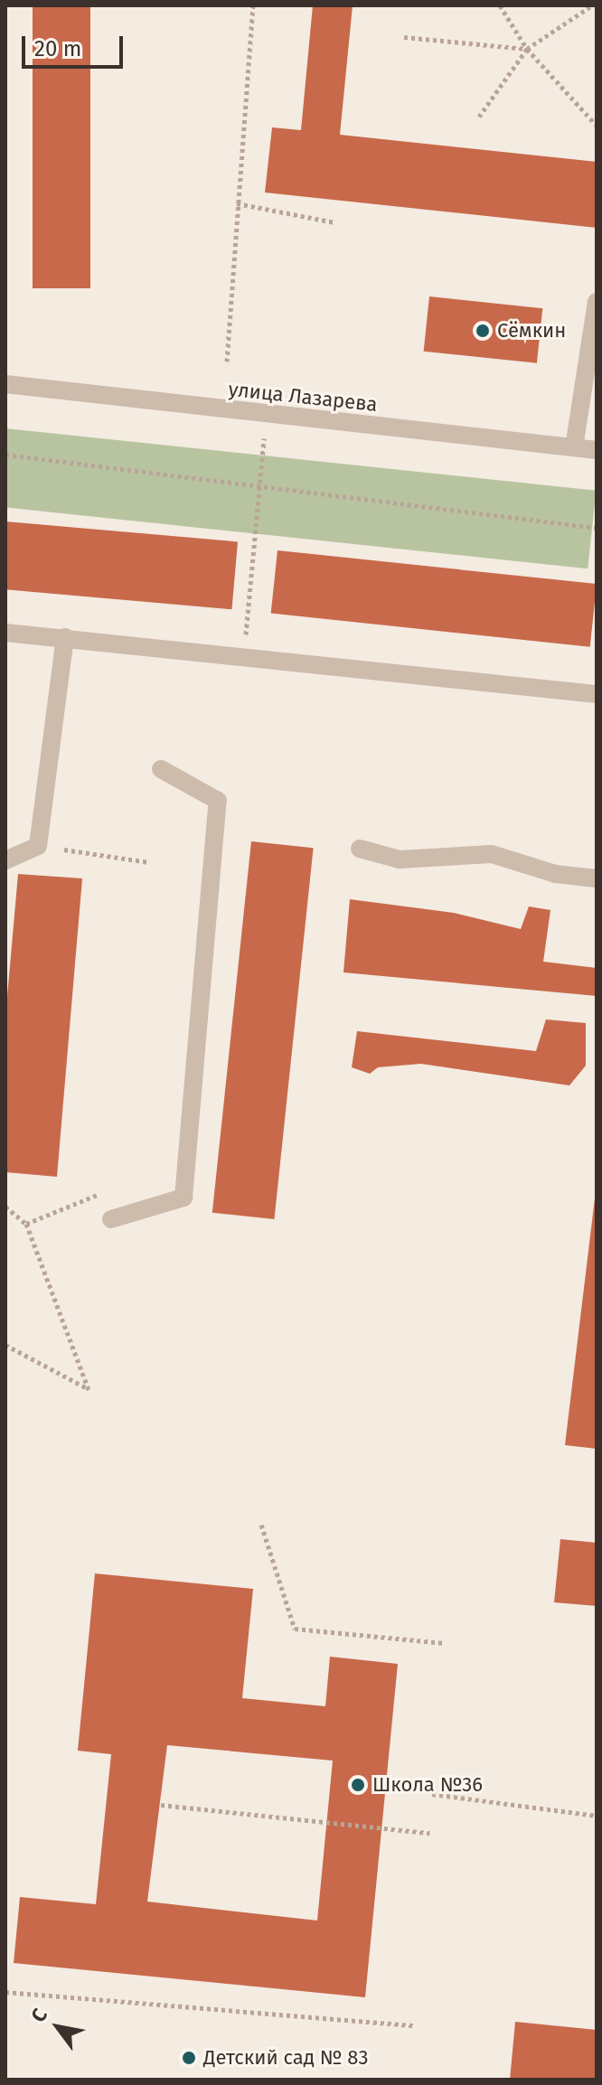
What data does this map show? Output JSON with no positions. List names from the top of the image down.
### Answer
{
  "streets": {
    "street": ["улица Лазарева"]
  },
  "places": ["Сёмкин", "Школа №36", "Детский сад № 83"],
  "scale_bar": "20 m",
  "north": "top left"
}
